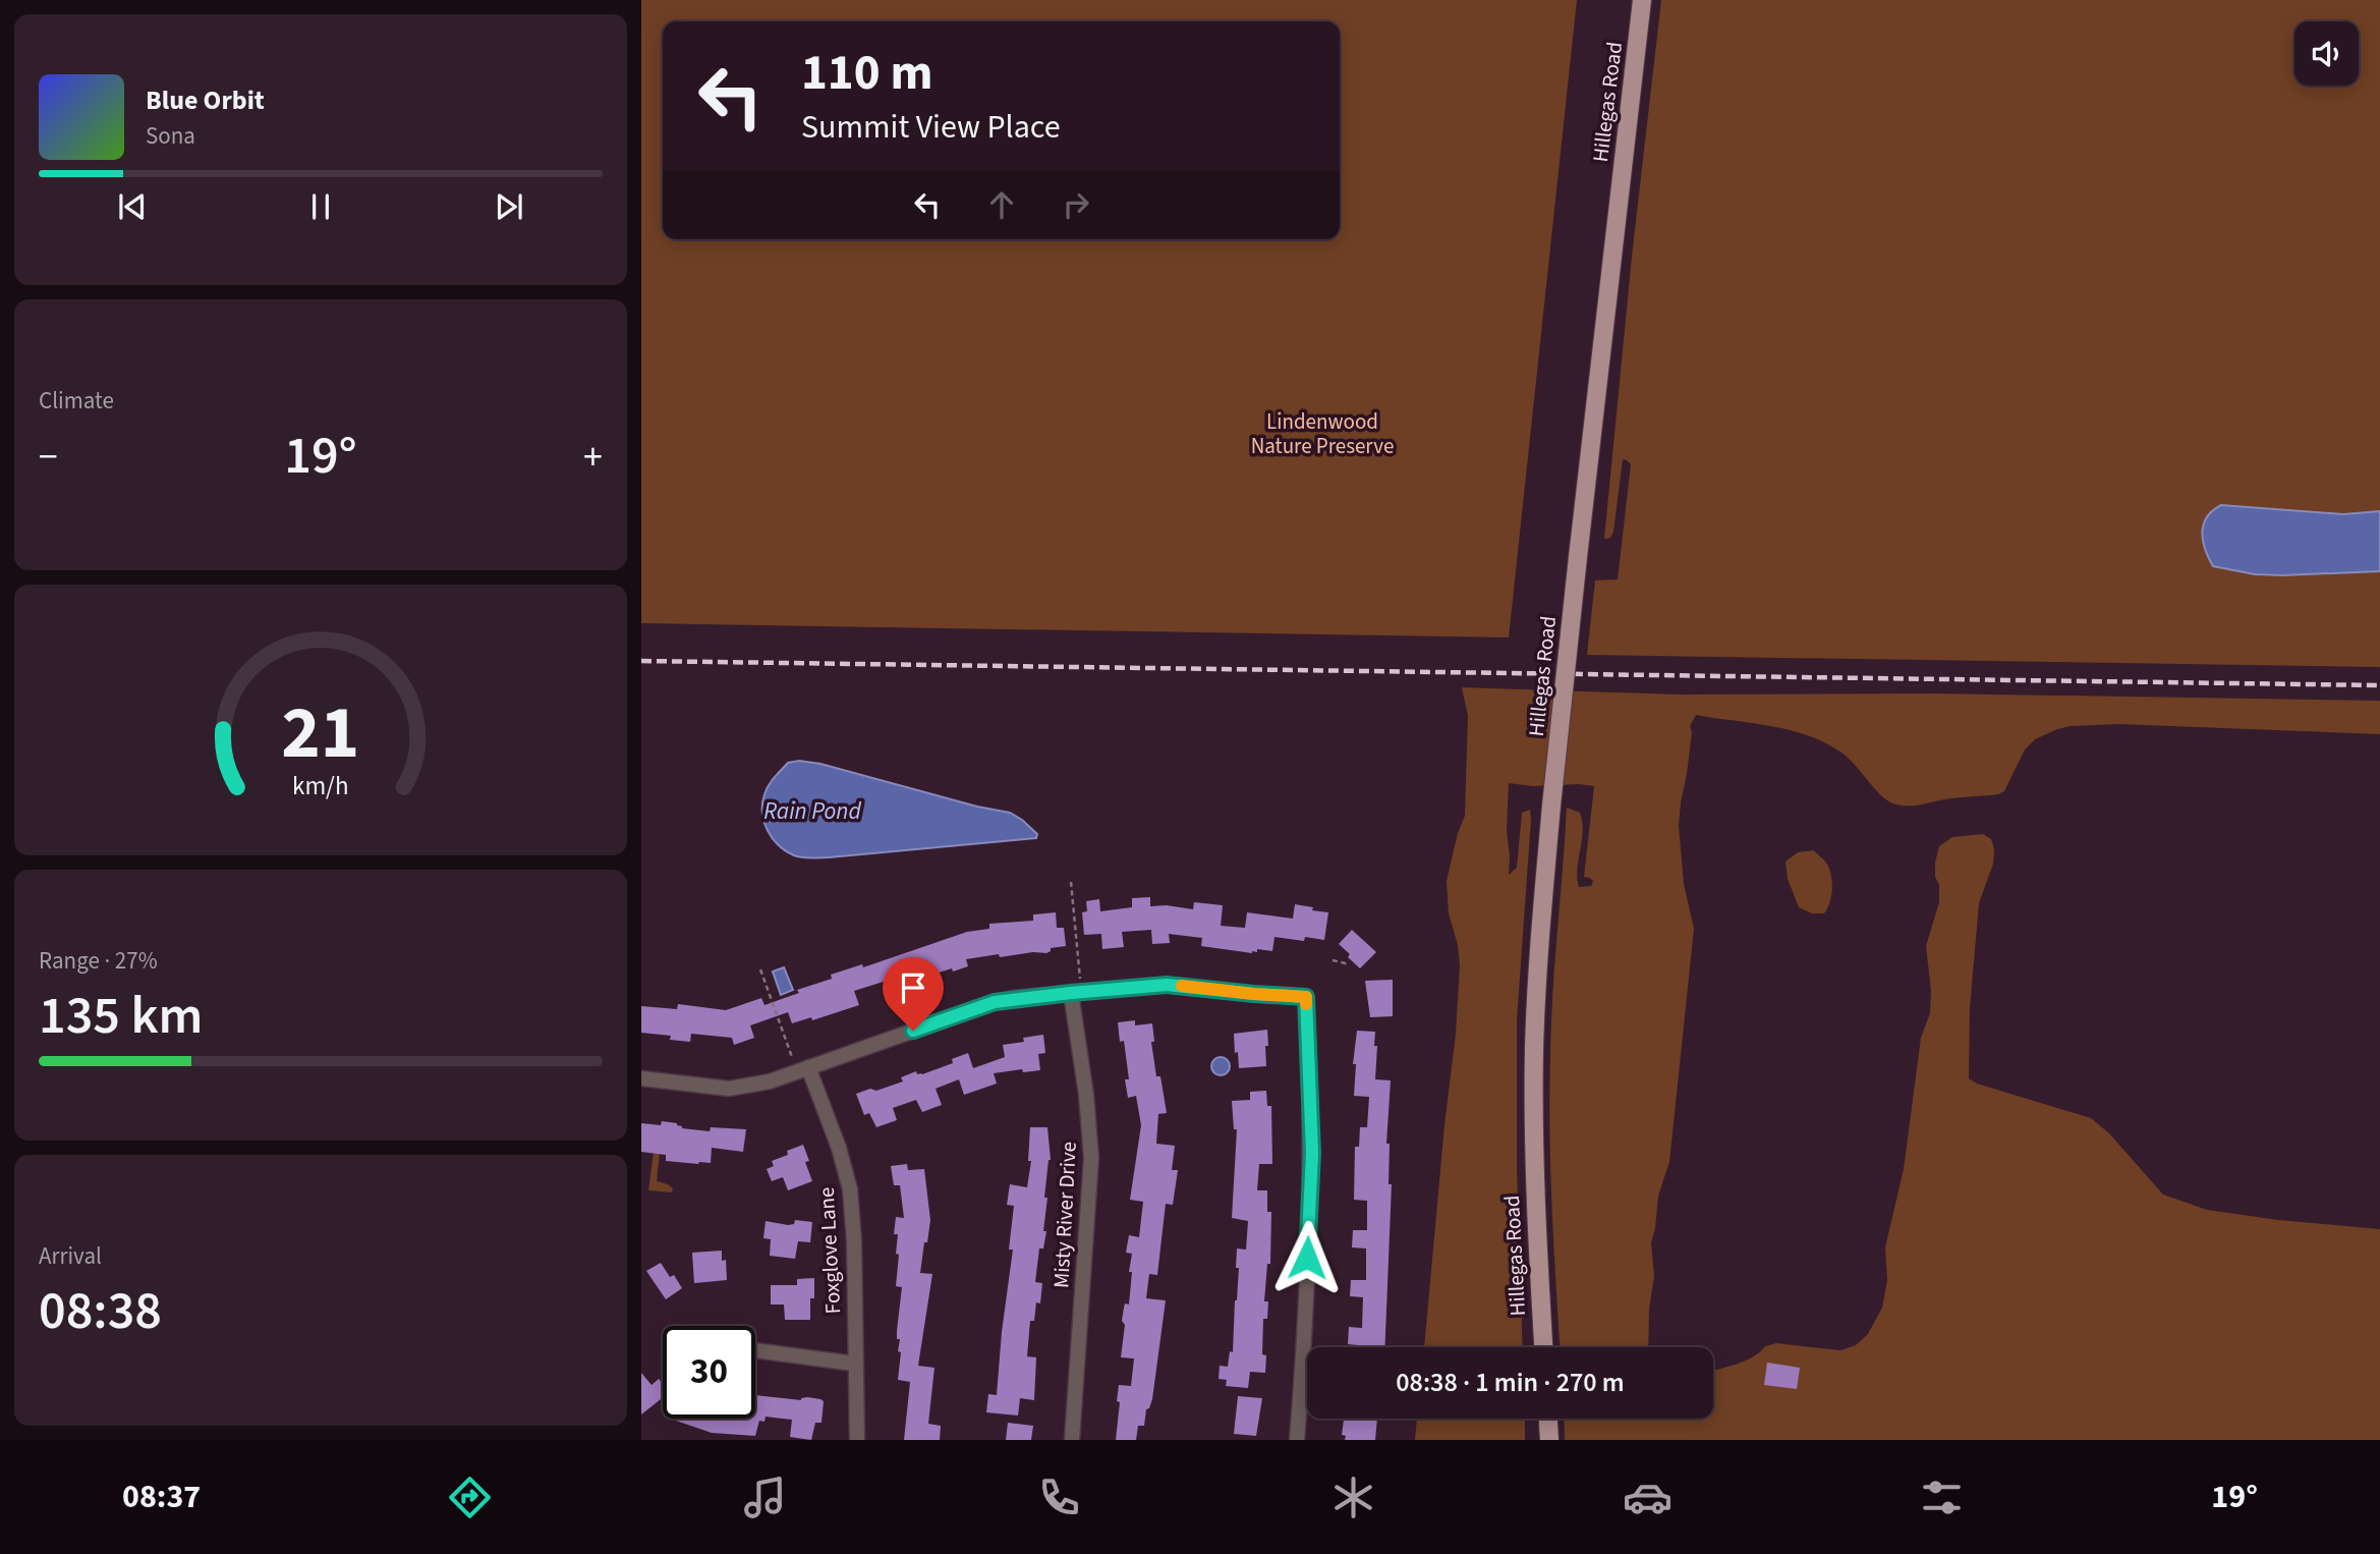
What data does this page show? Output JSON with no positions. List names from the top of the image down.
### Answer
{
  "streets": {
    "main road": ["Hillegas Road"],
    "street": ["Misty River Drive", "Foxglove Lane"]
  },
  "water": ["Rain Pond"],
  "parks": ["Lindenwood Nature Preserve"],
  "page": {
    "turn": ["110 m", "Summit View Place"],
    "song": ["Blue Orbit", "Sona"],
    "tile": [
      "Climate",
      ["Range · 27%", "135 km"],
      ["Arrival", "08:38"]
    ],
    "heat": ["−", "19°", "+"],
    "limit": "30",
    "trip": "08:38 · 1 min · 270 m",
    "tabs": ["08:37", "19°"],
    "gauge": ["21", "km/h"]
  }
}
